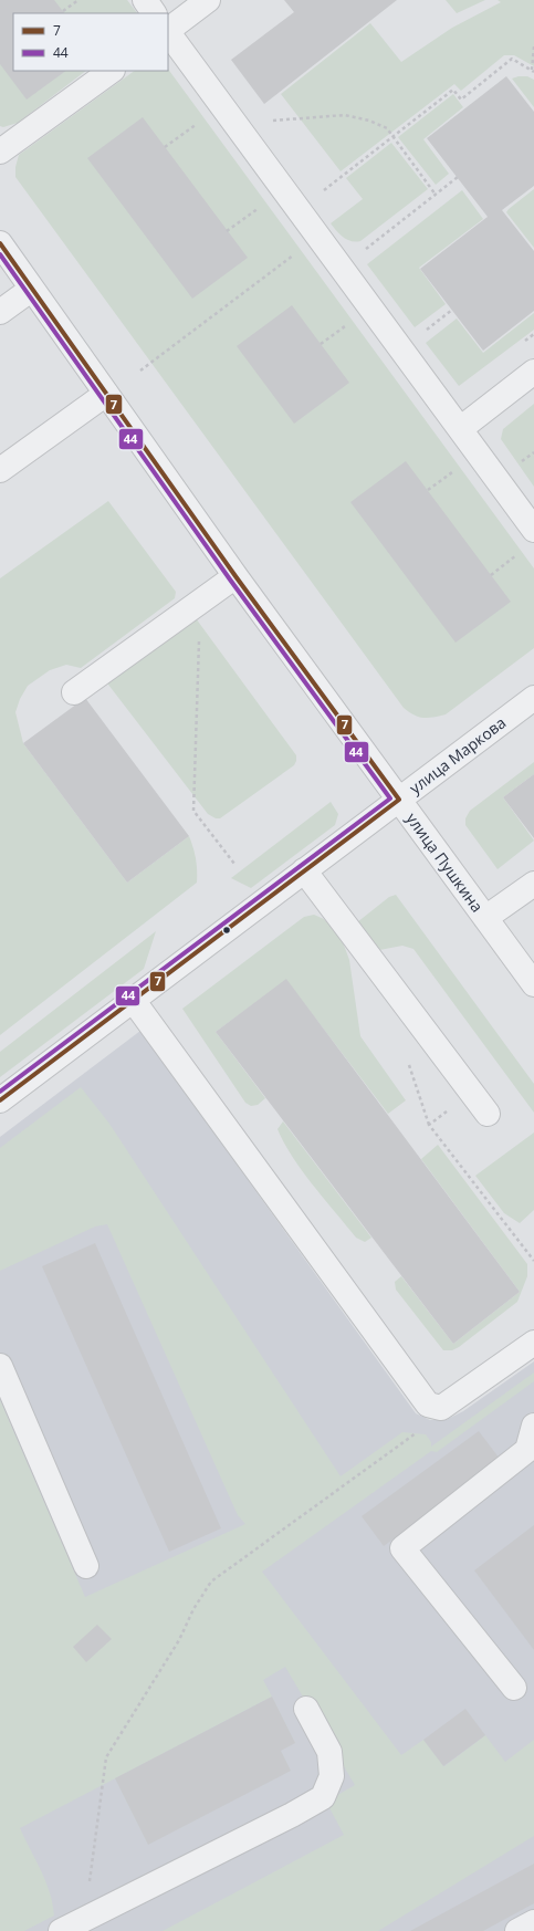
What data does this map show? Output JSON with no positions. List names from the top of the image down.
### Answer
{
  "streets": {
    "street": ["улица Маркова", "улица Пушкина"]
  },
  "crossings": [
    ["улица Маркова", "улица Пушкина"]
  ],
  "lines": ["transit line 7", "transit line 44"],
  "legend": ["7", "44"]
}
